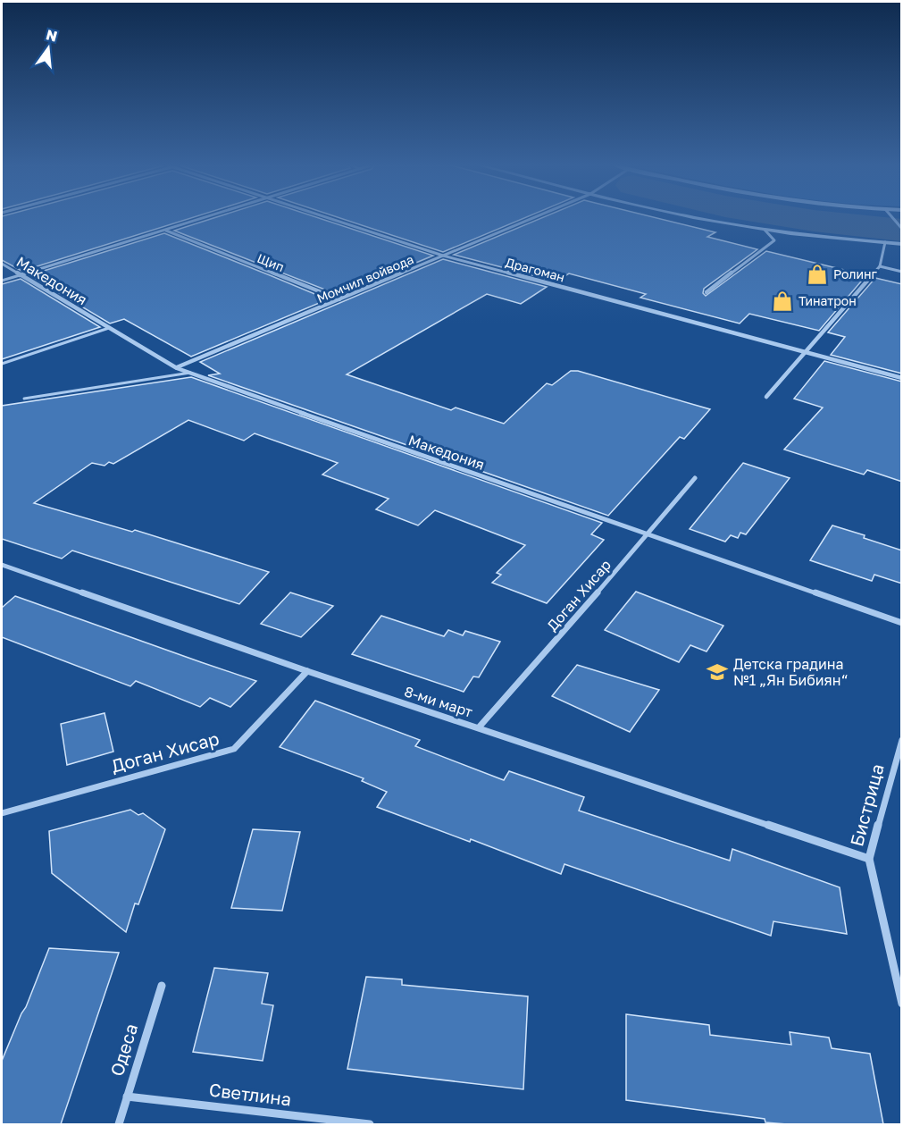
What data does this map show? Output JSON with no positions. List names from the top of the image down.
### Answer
{
  "streets": {
    "street": [
      "Щип",
      "Драгоман",
      "Момчил войвода",
      "Македония",
      "Доган Хисар",
      "8-ми март",
      "Бистрица",
      "Одеса",
      "Светлина"
    ]
  },
  "crossings": [
    ["Щип", "Момчил войвода"],
    ["Драгоман", "Момчил войвода"],
    ["Момчил войвода", "Македония"],
    ["Македония", "Доган Хисар"],
    ["Доган Хисар", "8-ми март"],
    ["8-ми март", "Бистрица"],
    ["Одеса", "Светлина"]
  ],
  "places": {
    "shop": ["Ролинг", "Тинатрон"],
    "school or university": ["Детска градина №1 „Ян Бибиян“"]
  },
  "north": "top"
}
